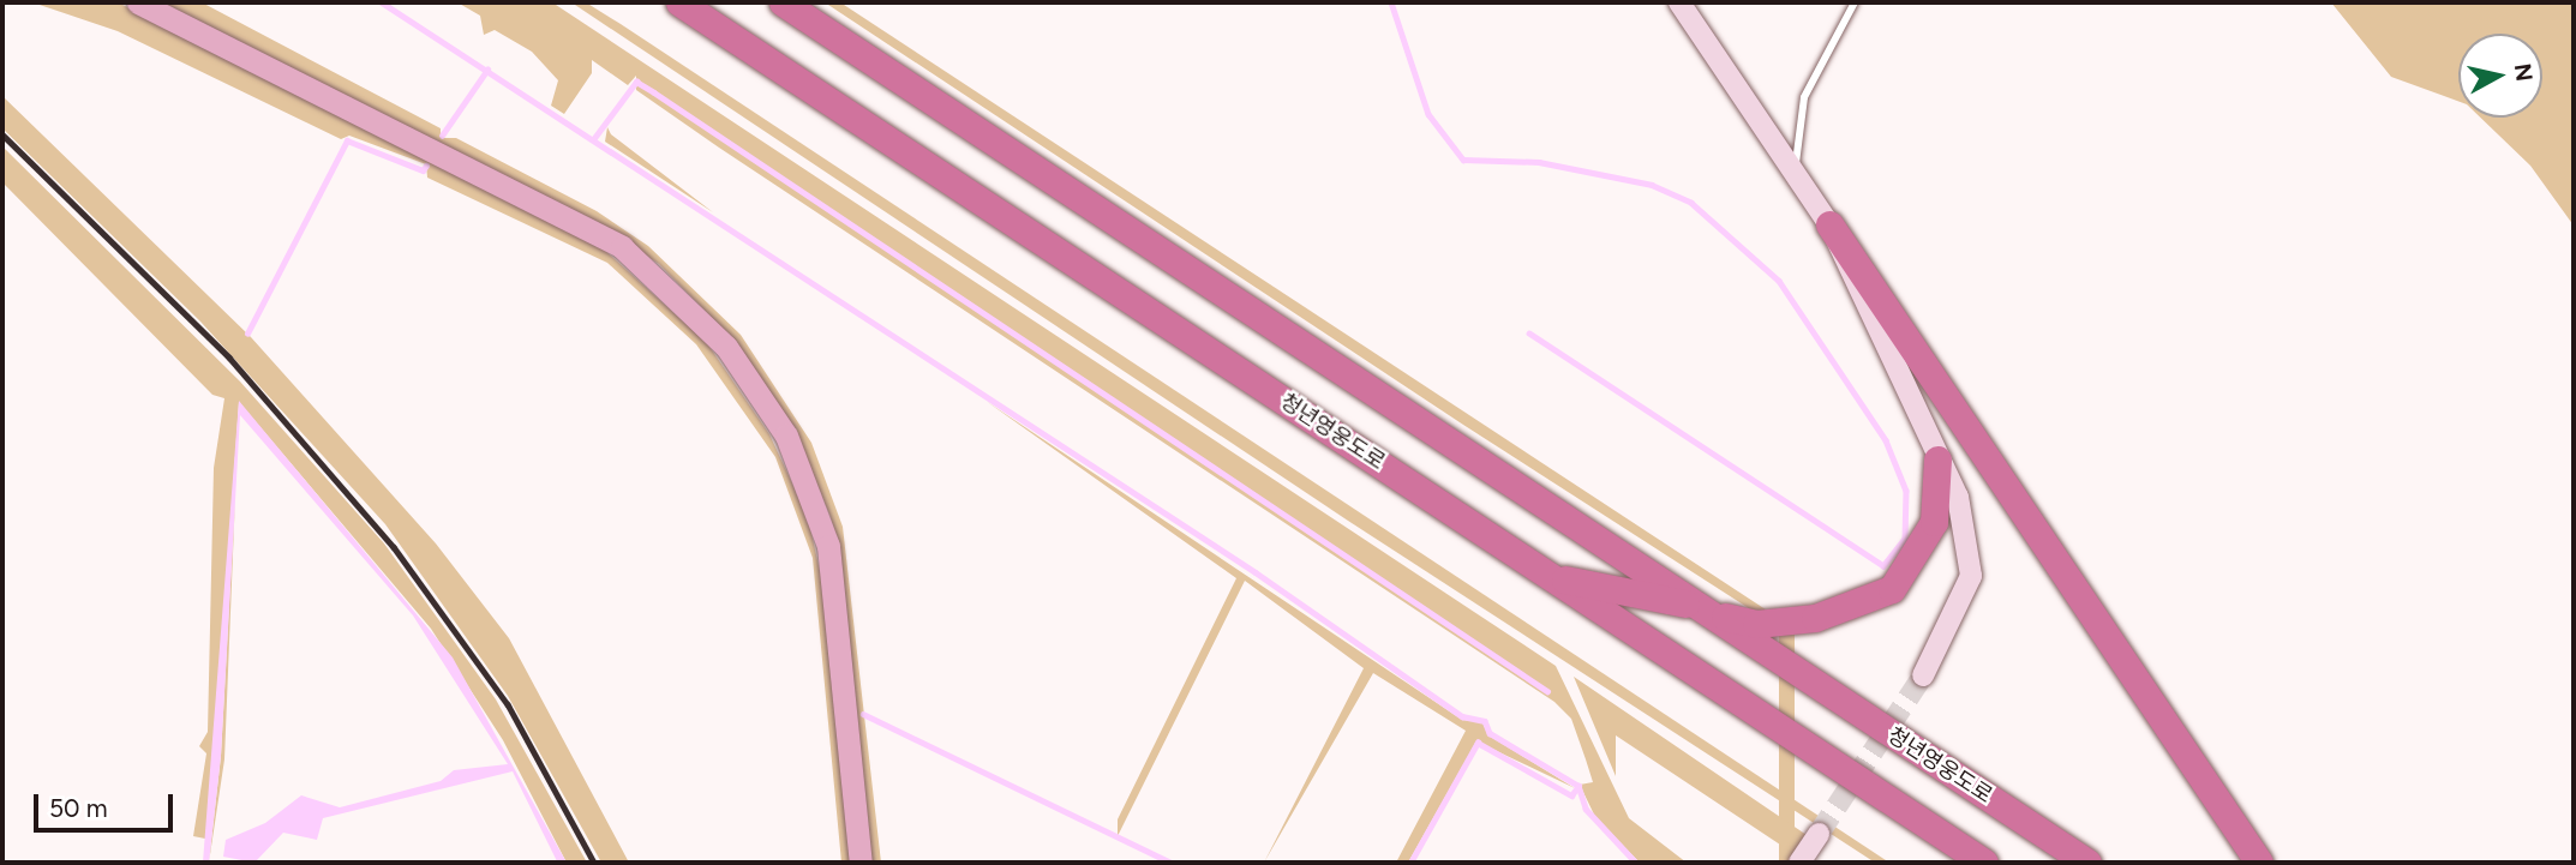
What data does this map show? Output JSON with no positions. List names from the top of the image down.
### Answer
{
  "streets": {
    "highway": ["청년영웅도로"]
  },
  "scale_bar": "50 m",
  "north": "right"
}
